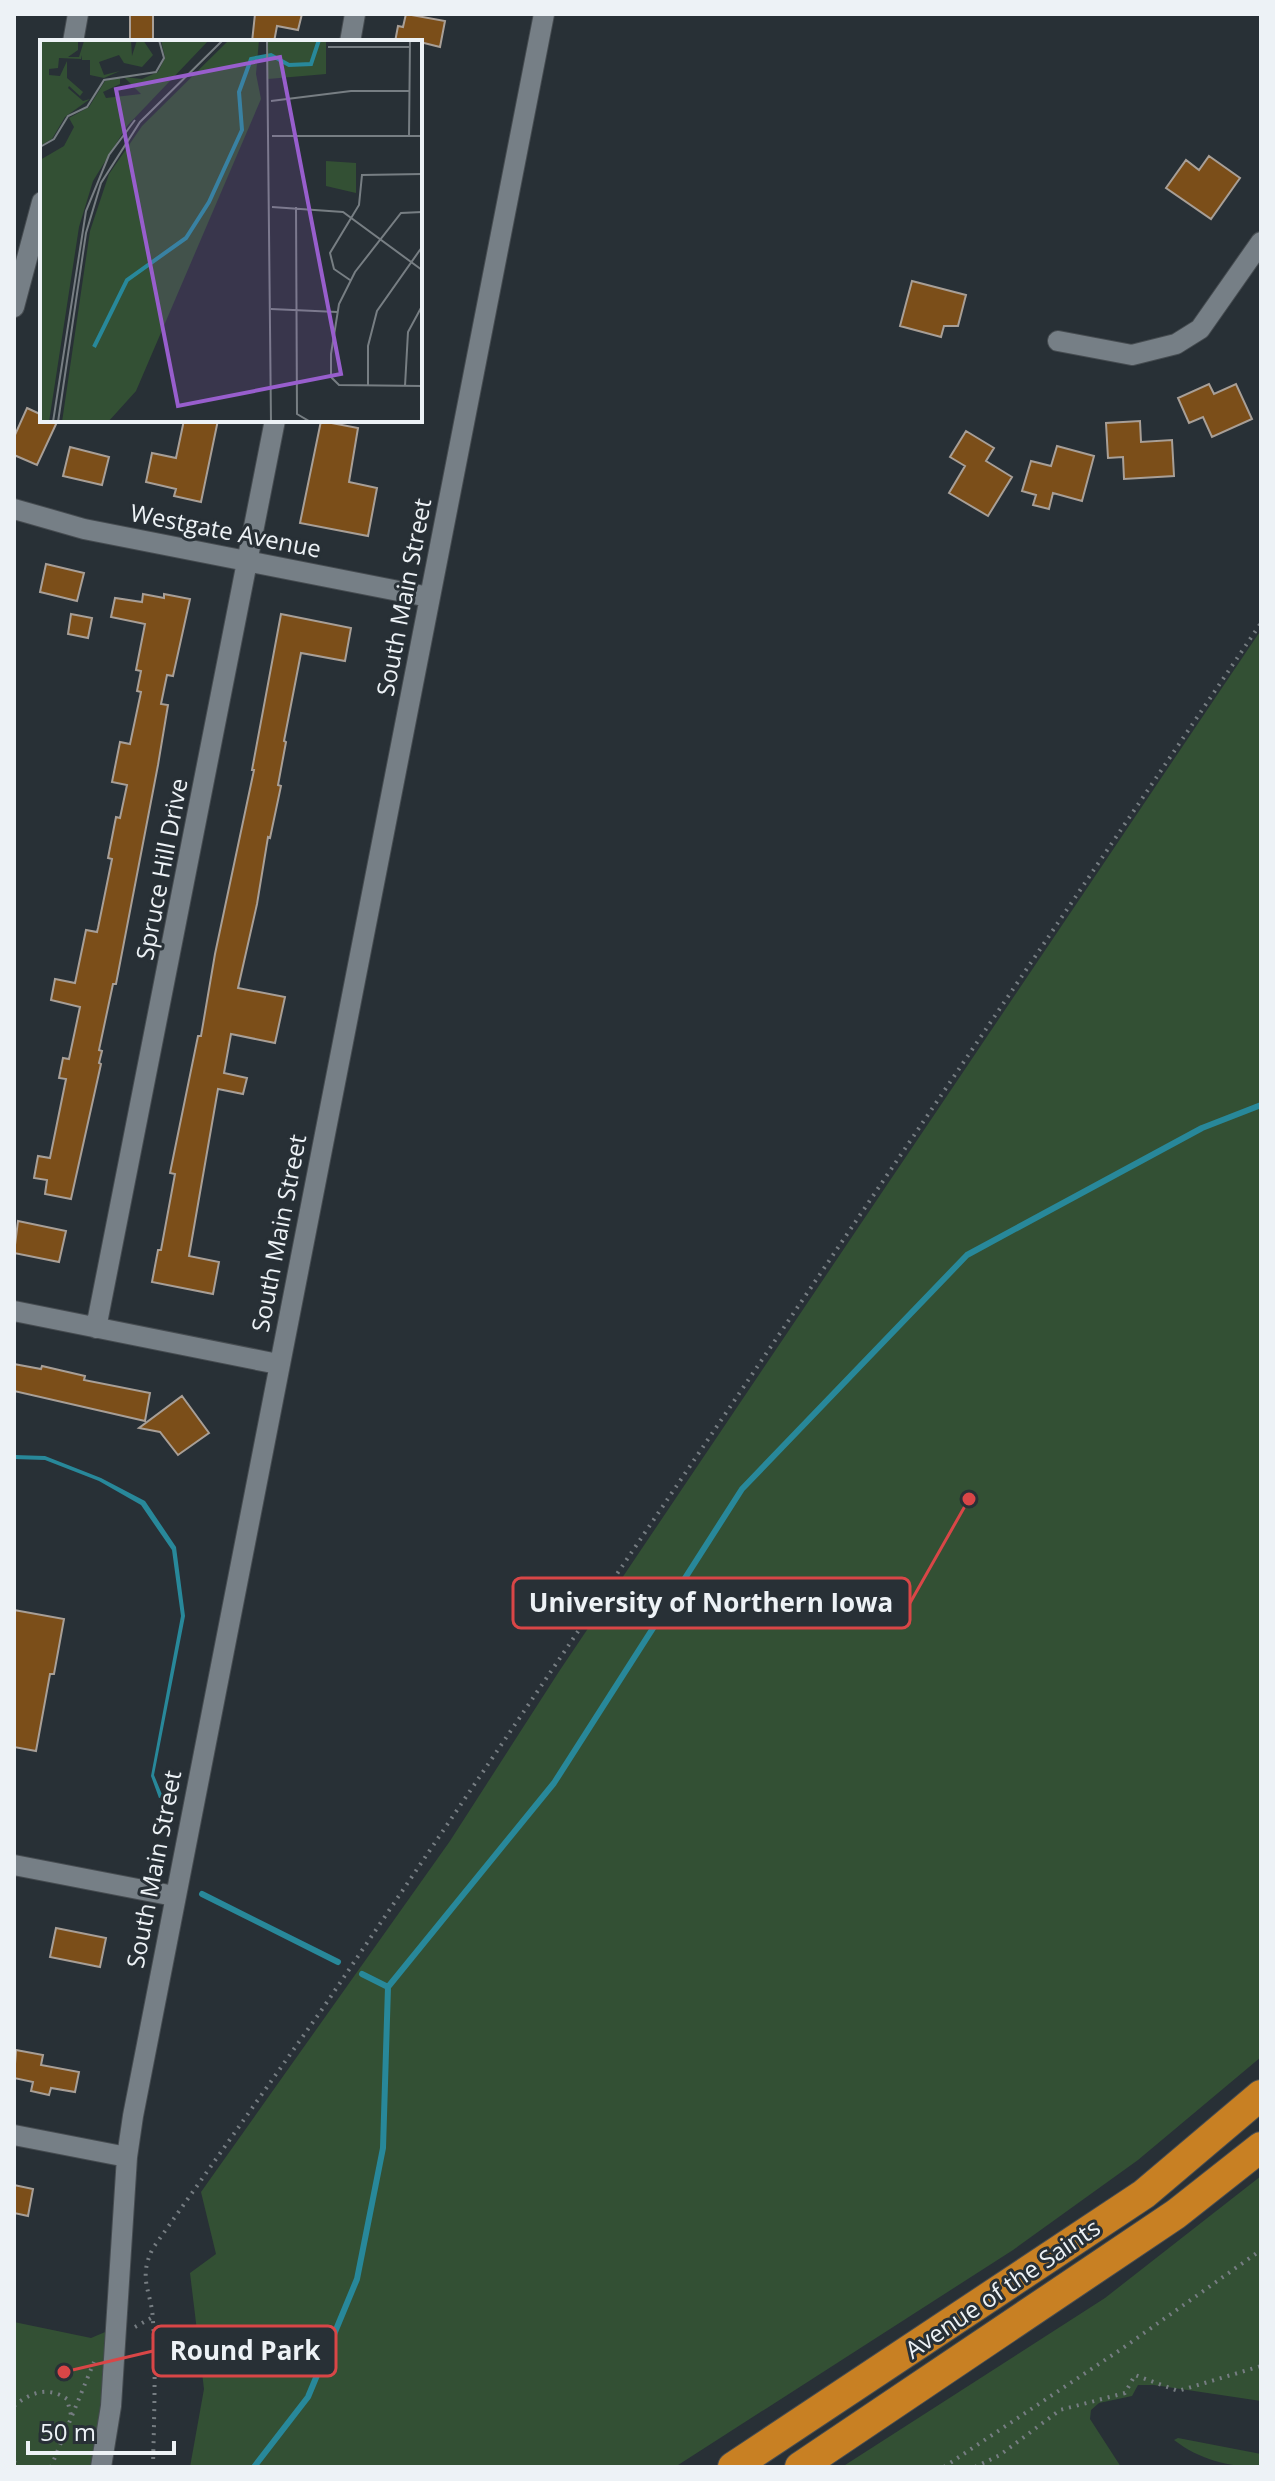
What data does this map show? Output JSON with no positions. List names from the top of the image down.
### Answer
{
  "streets": {
    "highway": ["Avenue of the Saints"],
    "street": ["Westgate Avenue", "South Main Street", "Spruce Hill Drive"]
  },
  "crossings": [
    ["Westgate Avenue", "South Main Street"],
    ["Westgate Avenue", "Spruce Hill Drive"]
  ],
  "places": ["University of Northern Iowa", "Round Park"],
  "scale_bar": "50 m"
}
